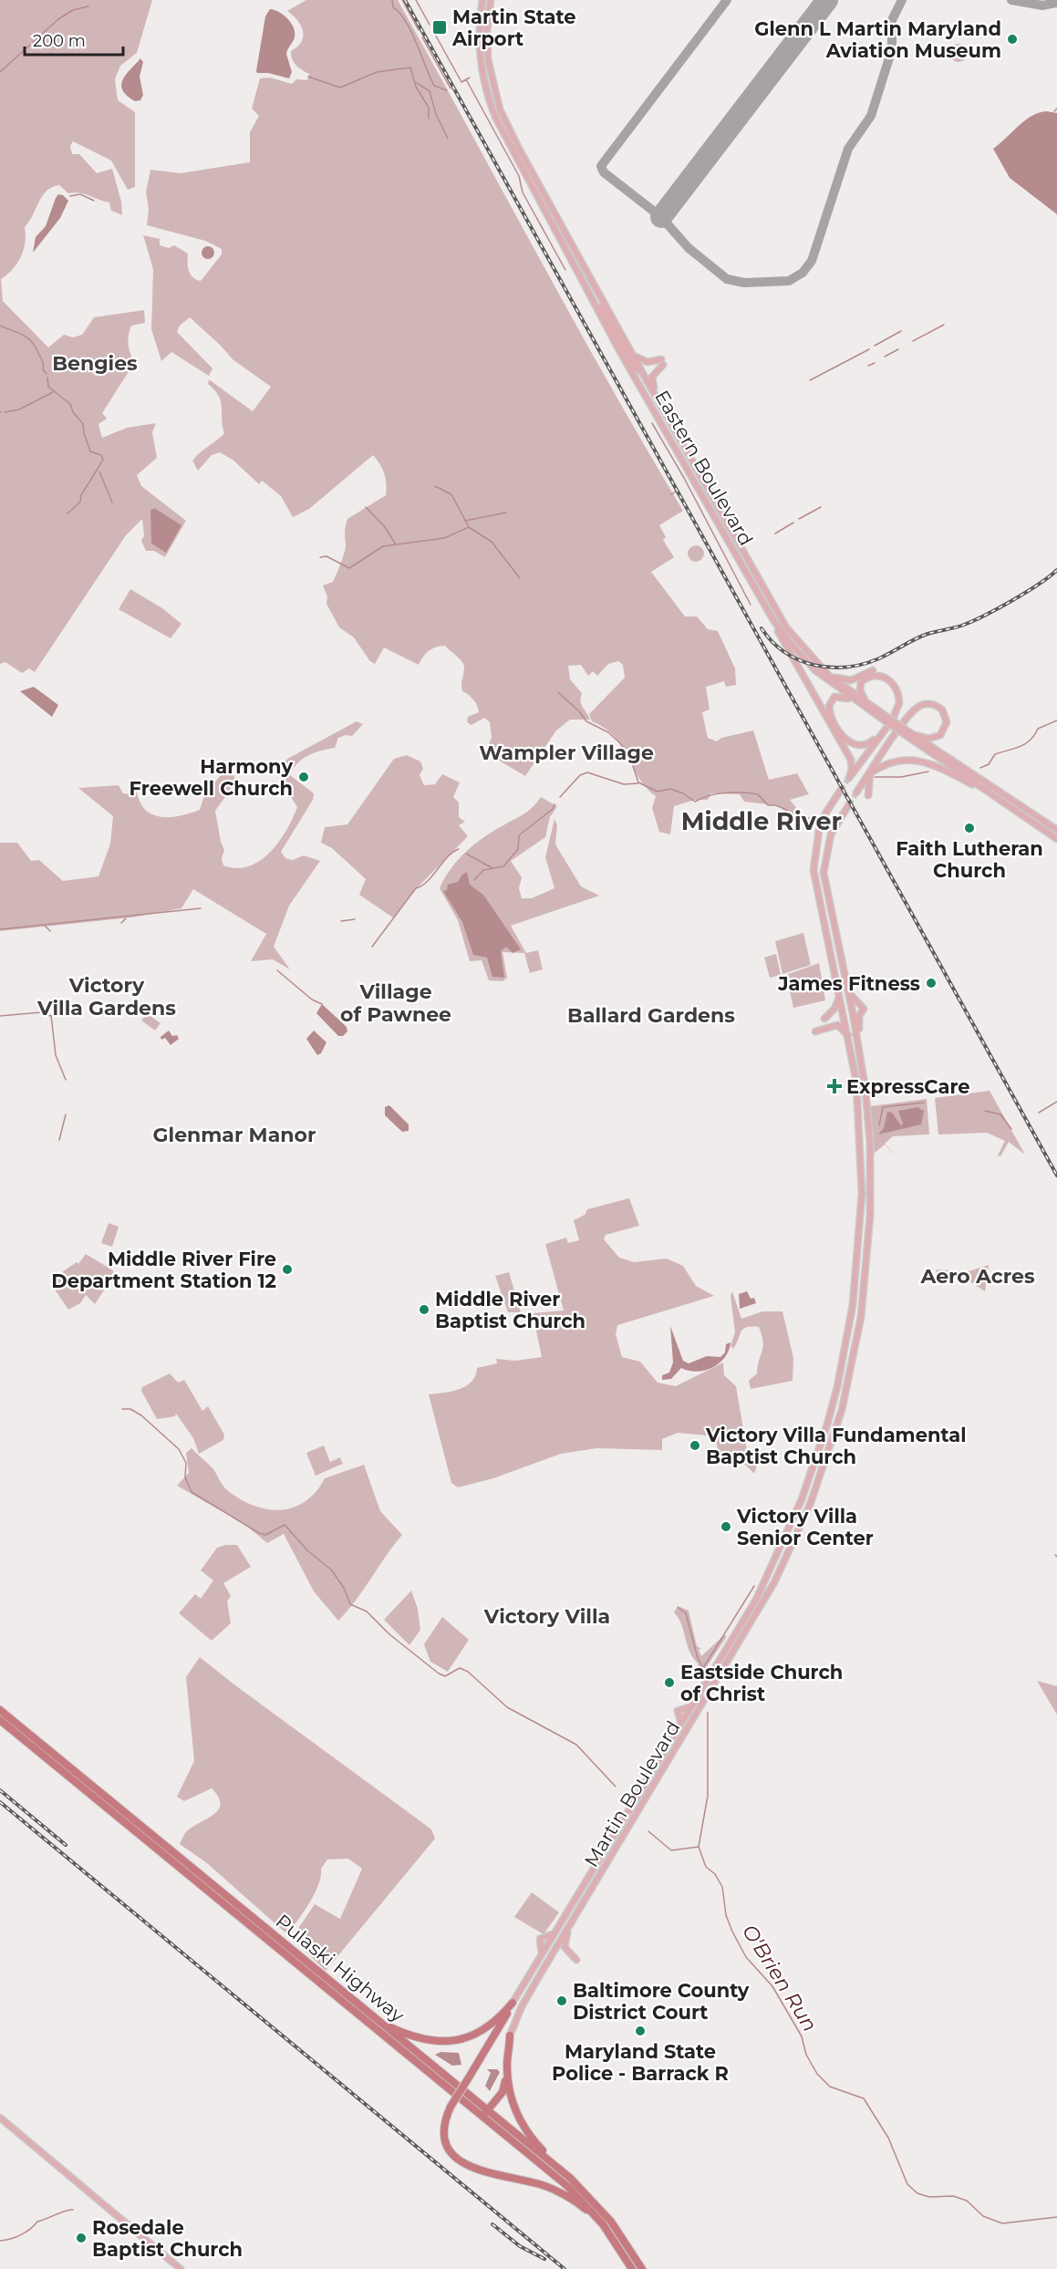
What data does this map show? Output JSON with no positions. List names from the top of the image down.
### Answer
{
  "streets": {
    "highway": ["Pulaski Highway"],
    "main road": ["Eastern Boulevard", "Martin Boulevard"]
  },
  "districts": [
    "Bengies",
    "Wampler Village",
    "Middle River",
    "Victory Villa Gardens",
    "Village of Pawnee",
    "Ballard Gardens",
    "Glenmar Manor",
    "Aero Acres",
    "Victory Villa"
  ],
  "water": ["O'Brien Run"],
  "places": {
    "transit": ["Martin State Airport"],
    "other": [
      "Glenn L Martin Maryland Aviation Museum",
      "Harmony Freewell Church",
      "Faith Lutheran Church",
      "James Fitness",
      "Middle River Fire Department Station 12",
      "Middle River Baptist Church",
      "Victory Villa Fundamental Baptist Church",
      "Victory Villa Senior Center",
      "Eastside Church of Christ",
      "Baltimore County District Court",
      "Maryland State Police - Barrack R",
      "Rosedale Baptist Church"
    ],
    "health": ["ExpressCare"]
  },
  "scale_bar": "200 m"
}
